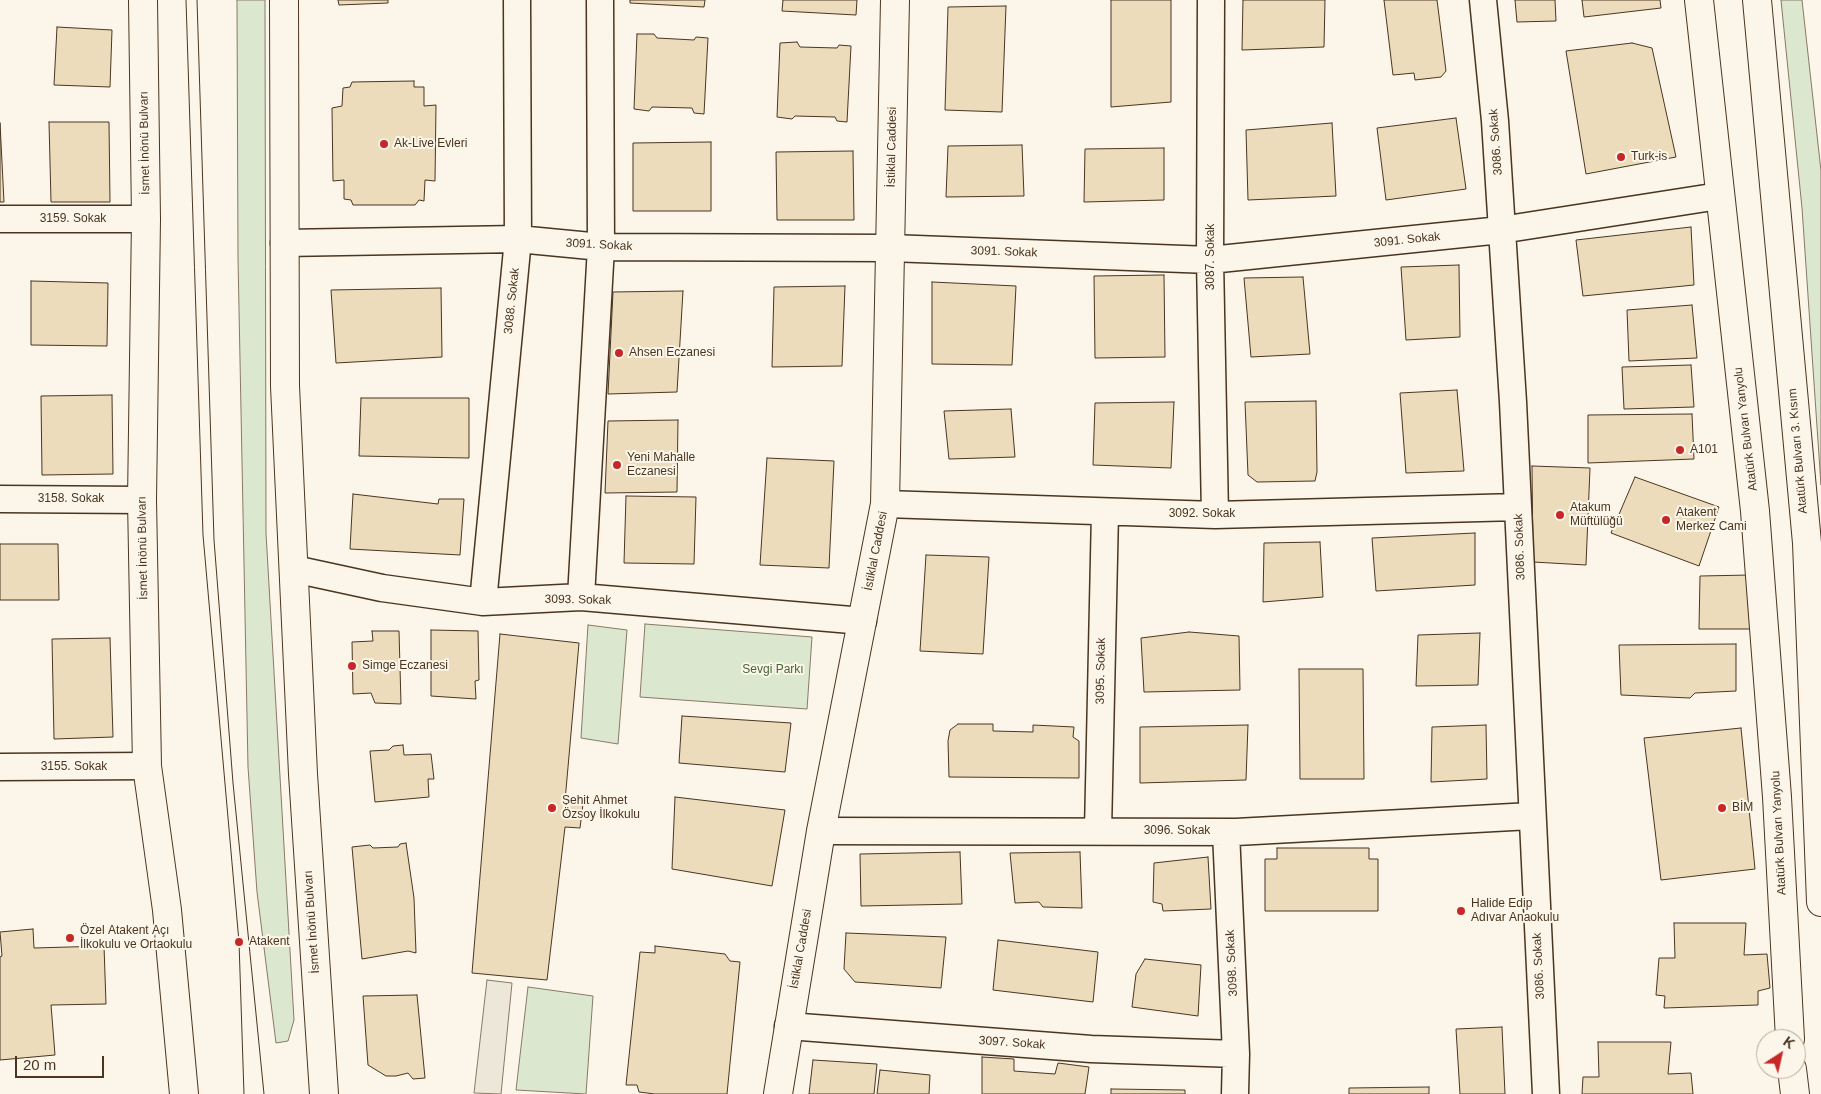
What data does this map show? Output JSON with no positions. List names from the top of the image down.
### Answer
{
  "streets": {
    "main road": [
      "İsmet İnönü Bulvarı",
      "İstiklal Caddesi",
      "Atatürk Bulvarı Yanyolu",
      "Atatürk Bulvarı 3. Kısım"
    ],
    "street": [
      "3086. Sokak",
      "3159. Sokak",
      "3091. Sokak",
      "3087. Sokak",
      "3088. Sokak",
      "3158. Sokak",
      "3092. Sokak",
      "3093. Sokak",
      "3095. Sokak",
      "3155. Sokak",
      "3096. Sokak",
      "3098. Sokak",
      "3097. Sokak"
    ]
  },
  "crossings": [
    ["3086. Sokak", "3091. Sokak"],
    ["3086. Sokak", "3092. Sokak"],
    ["3086. Sokak", "3096. Sokak"],
    ["İsmet İnönü Bulvarı", "3159. Sokak"],
    ["İsmet İnönü Bulvarı", "3091. Sokak"],
    ["İsmet İnönü Bulvarı", "3158. Sokak"],
    ["İsmet İnönü Bulvarı", "3093. Sokak"],
    ["İsmet İnönü Bulvarı", "3155. Sokak"],
    ["İstiklal Caddesi", "3091. Sokak"],
    ["İstiklal Caddesi", "3092. Sokak"],
    ["İstiklal Caddesi", "3093. Sokak"],
    ["İstiklal Caddesi", "3096. Sokak"],
    ["İstiklal Caddesi", "3097. Sokak"],
    ["3091. Sokak", "3087. Sokak"],
    ["3091. Sokak", "3088. Sokak"],
    ["3091. Sokak", "Atatürk Bulvarı Yanyolu"],
    ["3087. Sokak", "3092. Sokak"],
    ["3088. Sokak", "3093. Sokak"],
    ["3092. Sokak", "3095. Sokak"],
    ["3095. Sokak", "3096. Sokak"],
    ["3096. Sokak", "3098. Sokak"],
    ["3098. Sokak", "3097. Sokak"]
  ],
  "parks": ["Sevgi Parkı"],
  "places": [
    "Ak-Live Evleri",
    "Turk-is",
    "Ahsen Eczanesi",
    "A101",
    "Yeni Mahalle Eczanesi",
    "Atakum Müftülüğü",
    "Atakent Merkez Cami",
    "Simge Eczanesi",
    "Şehit Ahmet Özsoy İlkokulu",
    "BİM",
    "Halide Edip Adıvar Anaokulu",
    "Özel Atakent Açı İlkokulu ve Ortaokulu",
    "Atakent"
  ],
  "scale_bar": "20 m",
  "north": "top right"
}
